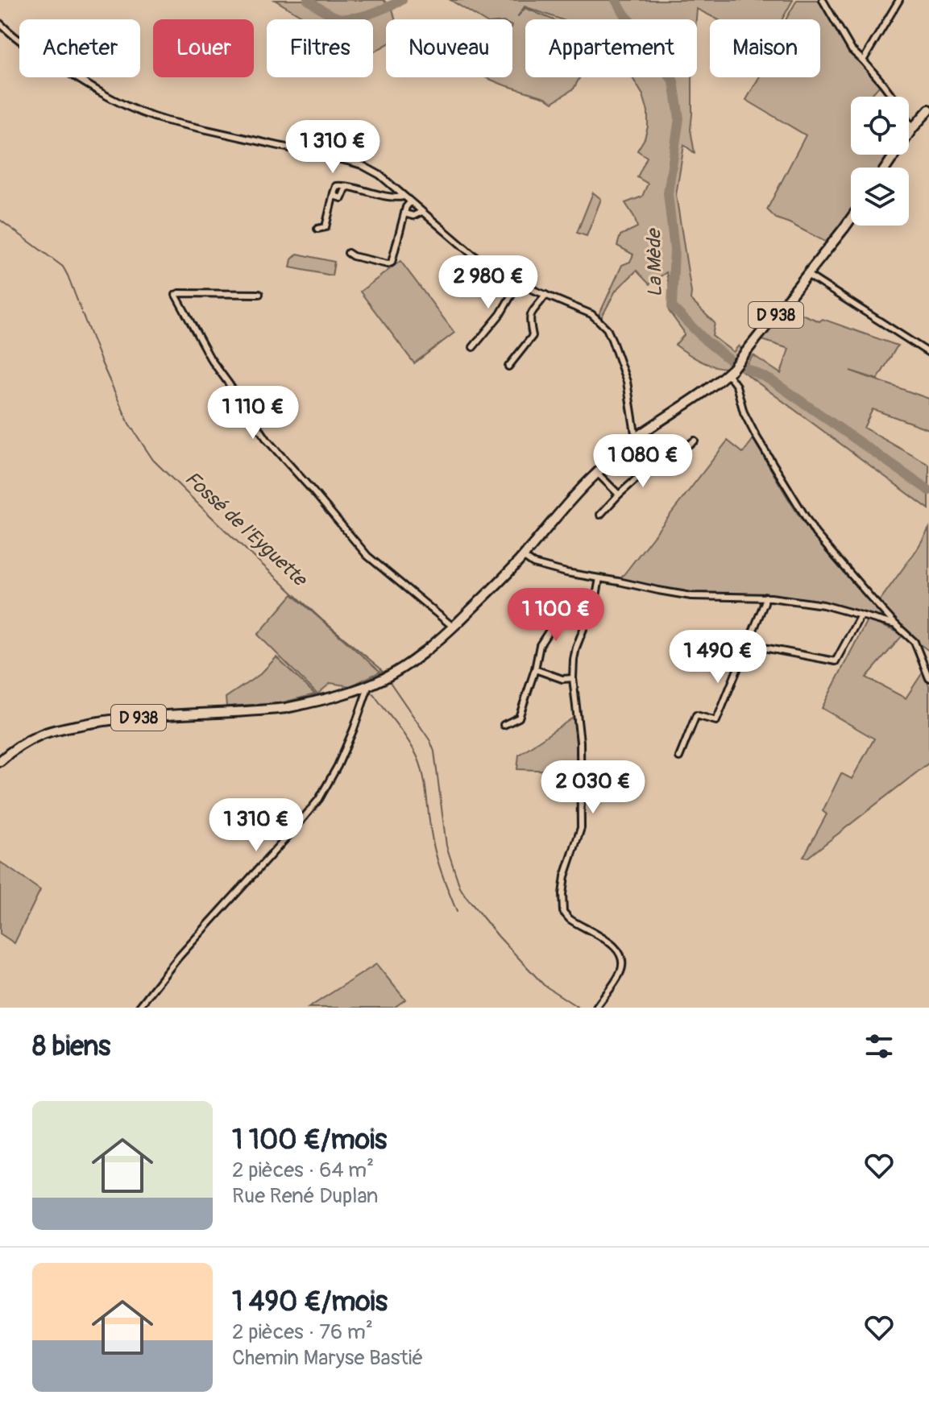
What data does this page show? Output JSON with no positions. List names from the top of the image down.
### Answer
{
  "streets": {
    "main road": ["D 938"]
  },
  "water": ["La Mède", "Fossé de l'Eyguette"],
  "page": {
    "chip": [
      "Acheter",
      "Louer",
      "Filtres",
      "Nouveau",
      "Appartement",
      "Maison"
    ],
    "price": [
      "1 310 €",
      "2 980 €",
      "1 110 €",
      "1 080 €",
      "1 100 €",
      "1 490 €",
      "2 030 €",
      "1 310 €"
    ],
    "heading": "8 biens",
    "list": [
      {
        "name": "1 100 €/mois",
        "note": "2 pièces · 64 m² · Rue René Duplan"
      },
      {
        "name": "1 490 €/mois",
        "note": "2 pièces · 76 m² · Chemin Maryse Bastié"
      }
    ]
  }
}
